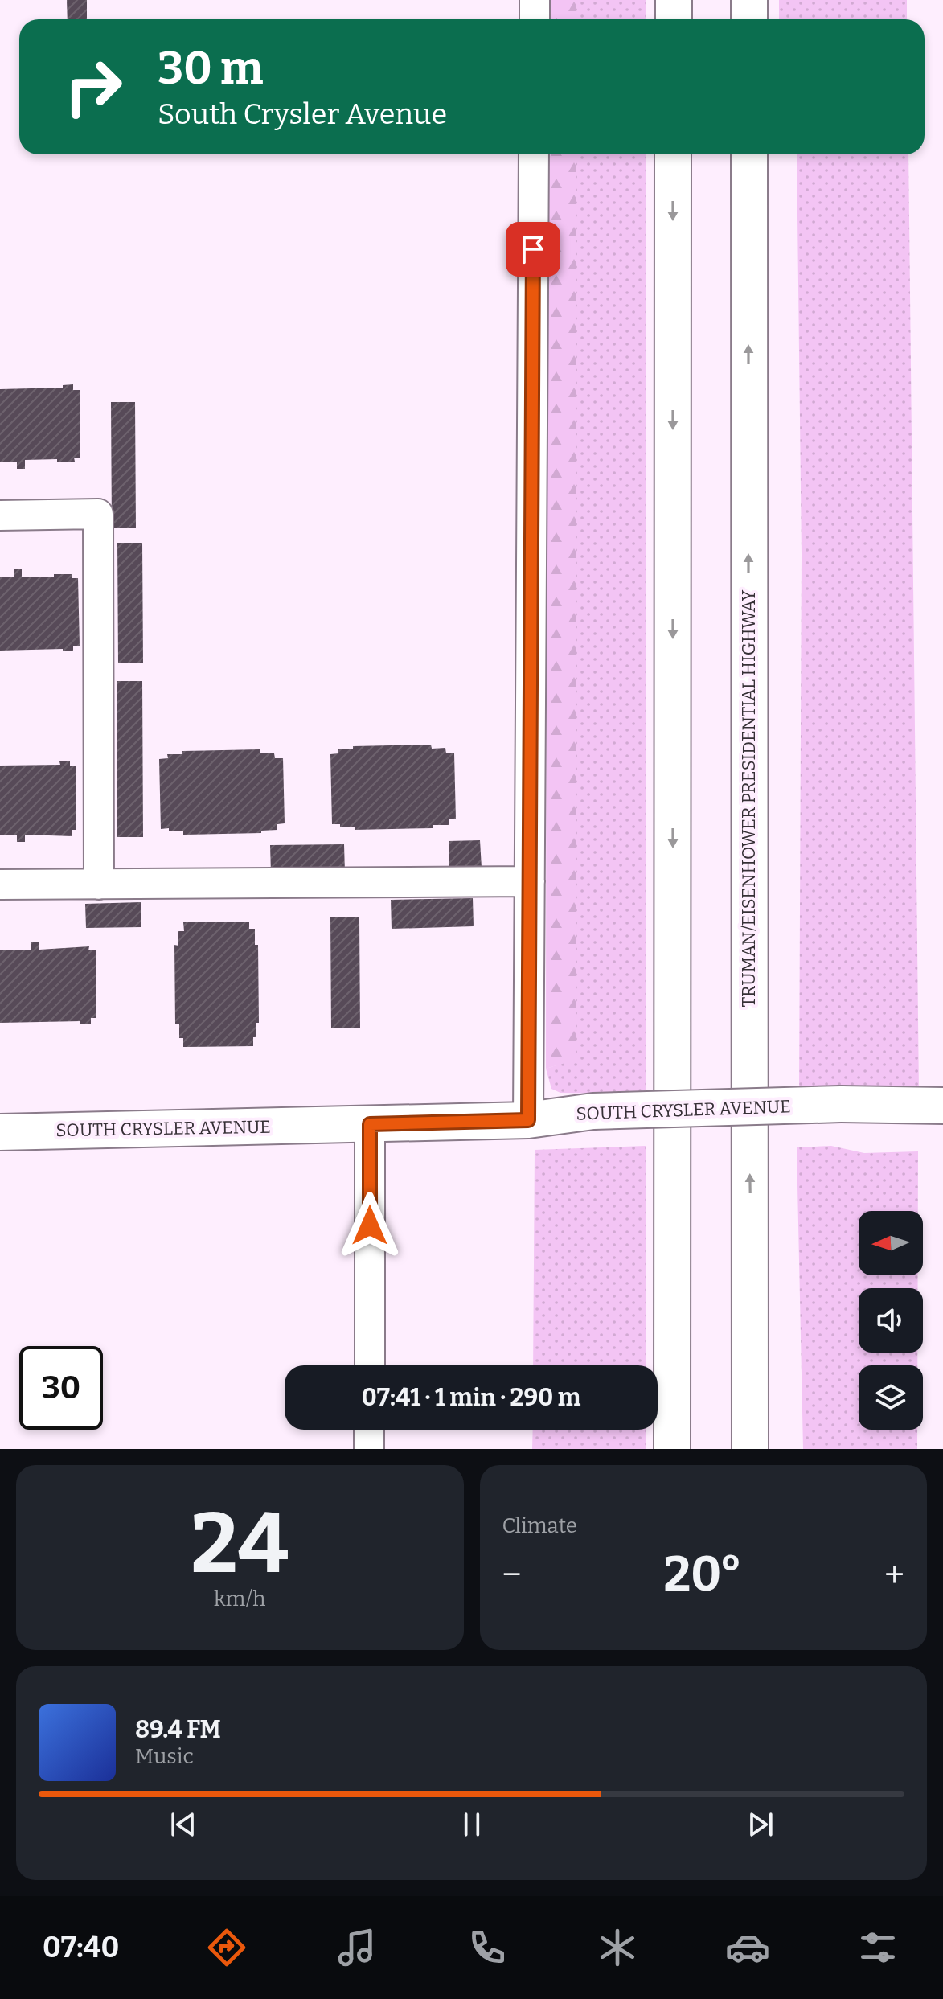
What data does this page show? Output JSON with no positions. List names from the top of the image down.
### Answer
{
  "streets": {
    "main road": ["TRUMAN/EISENHOWER PRESIDENTIAL HIGHWAY", "SOUTH CRYSLER AVENUE"]
  },
  "north": "left",
  "page": {
    "turn": ["30 m", "South Crysler Avenue"],
    "limit": "30",
    "trip": "07:41 · 1 min · 290 m",
    "tile": [
      ["24", "km/h"],
      "Climate"
    ],
    "heat": ["−", "20°", "+"],
    "song": ["89.4 FM", "Music"],
    "tabs": "07:40"
  }
}
